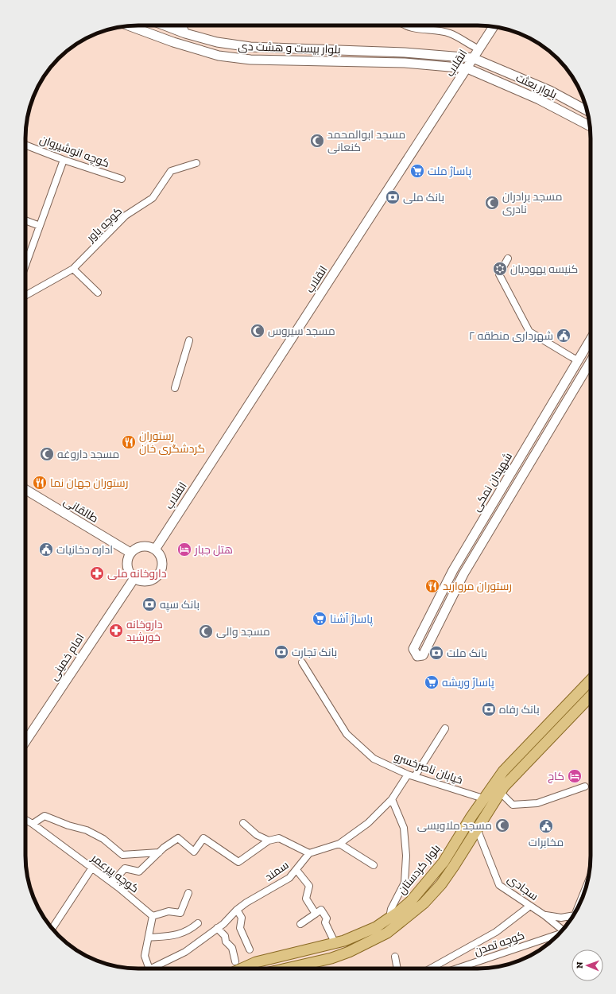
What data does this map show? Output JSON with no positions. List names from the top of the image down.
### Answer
{
  "streets": {
    "main road": [
      "بلوار بیست و هشت دی",
      "انقلاب",
      "بلوار بعثت",
      "شهیدان نمکی",
      "طالقانی",
      "امام خمینی",
      "بلوار کردستان"
    ],
    "street": [
      "کوچه انوشیروان",
      "کوچه یاور",
      "خیابان ناصرخسرو",
      "سمند",
      "کوچه پیرعمر",
      "سجادی",
      "کوچه تمدن"
    ]
  },
  "crossings": [
    ["بلوار بیست و هشت دی", "انقلاب"],
    ["بلوار بیست و هشت دی", "بلوار بعثت"],
    ["انقلاب", "بلوار بعثت"],
    ["انقلاب", "طالقانی"],
    ["انقلاب", "امام خمینی"],
    ["طالقانی", "امام خمینی"],
    ["خیابان ناصرخسرو", "بلوار کردستان"],
    ["سجادی", "کوچه تمدن"]
  ],
  "places": {
    "mosque": [
      "مسجد ابوالمحمد کنعانی",
      "مسجد برادران نادری",
      "مسجد سیروس",
      "مسجد داروغه",
      "مسجد والی",
      "مسجد ملاویسی"
    ],
    "supermarket": ["پاساژ ملت", "پاساژ آشنا", "پاساژ وریشه"],
    "bank": [
      "بانک ملی",
      "بانک سپه",
      "بانک تجارت",
      "بانک ملت",
      "بانک رفاه"
    ],
    "synagogue": ["کنیسه یهودیان"],
    "public building": ["شهرداری منطقه ۲", "اداره دخانیات", "مخابرات"],
    "restaurant": ["رستوران گردشگری خان", "رستوران جهان نما", "رستوران مروارید"],
    "hotel": ["هتل جبار", "کاج"],
    "pharmacy": ["داروخانه ملی", "داروخانه خورشید"]
  },
  "north": "left"
}
